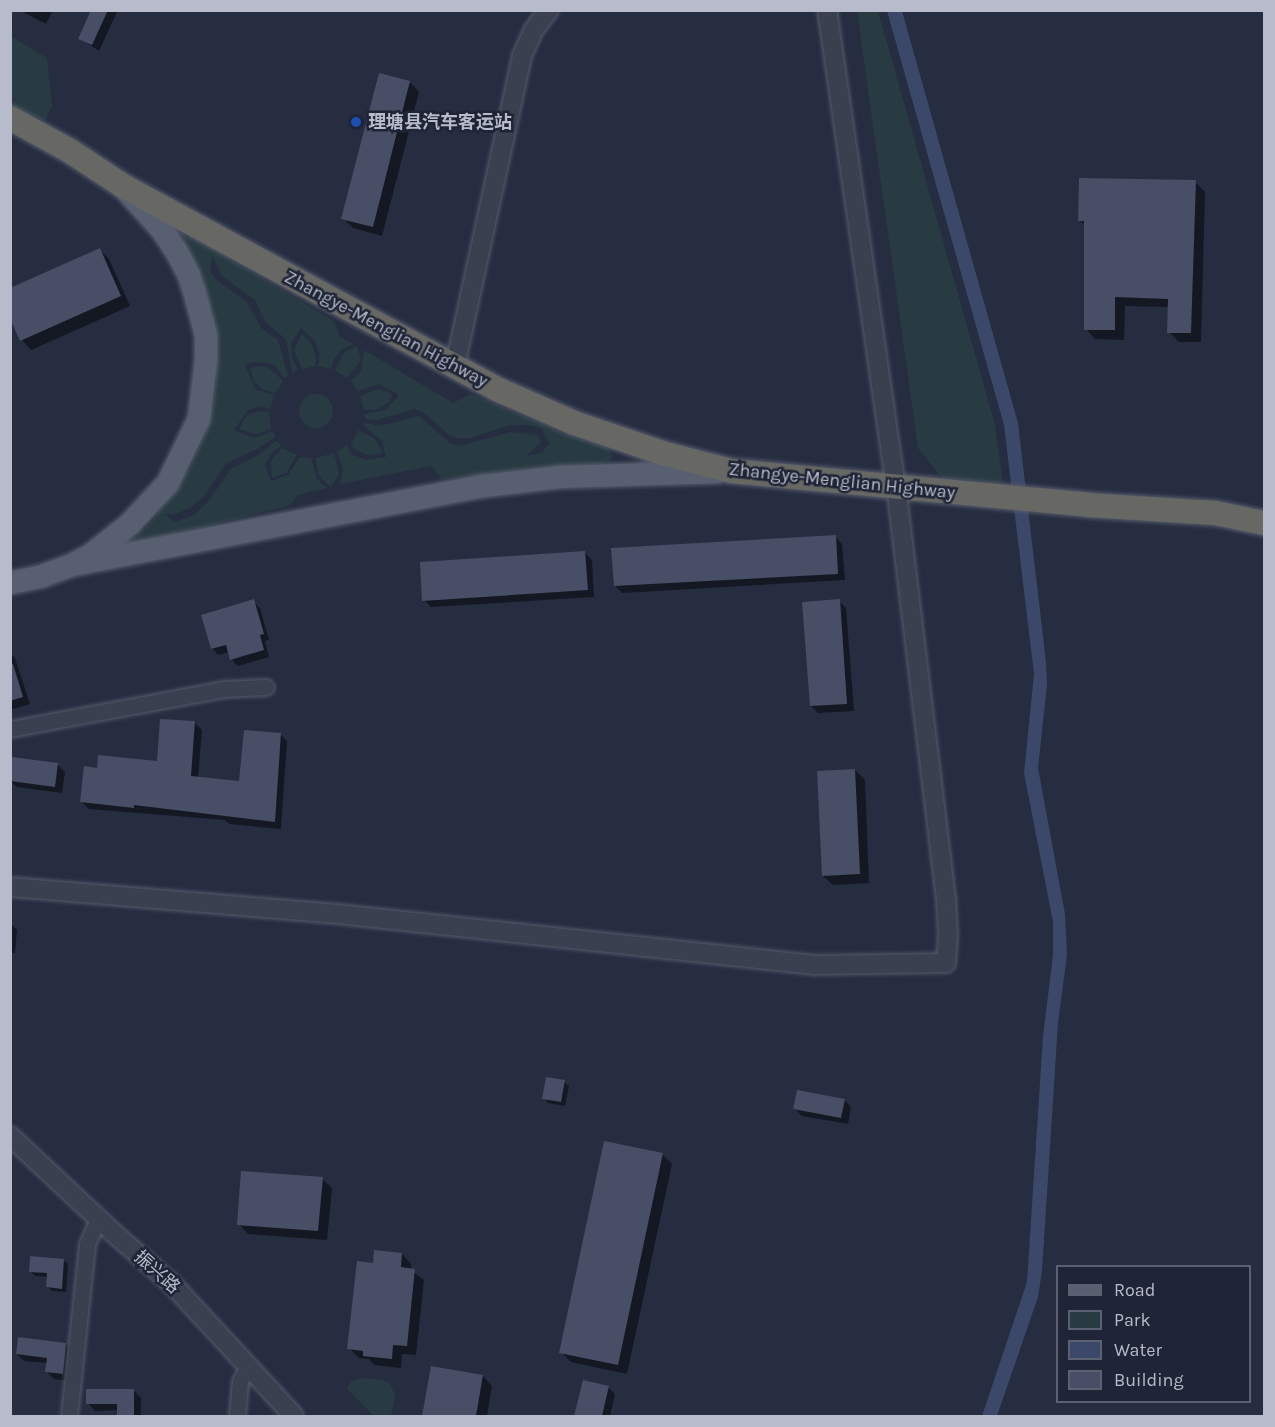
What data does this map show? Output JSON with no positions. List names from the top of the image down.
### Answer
{
  "streets": {
    "highway": ["Zhangye-Menglian Highway"],
    "street": ["振兴路"]
  },
  "places": ["理塘县汽车客运站"],
  "legend": [
    "Road",
    "Park",
    "Water",
    "Building"
  ]
}
